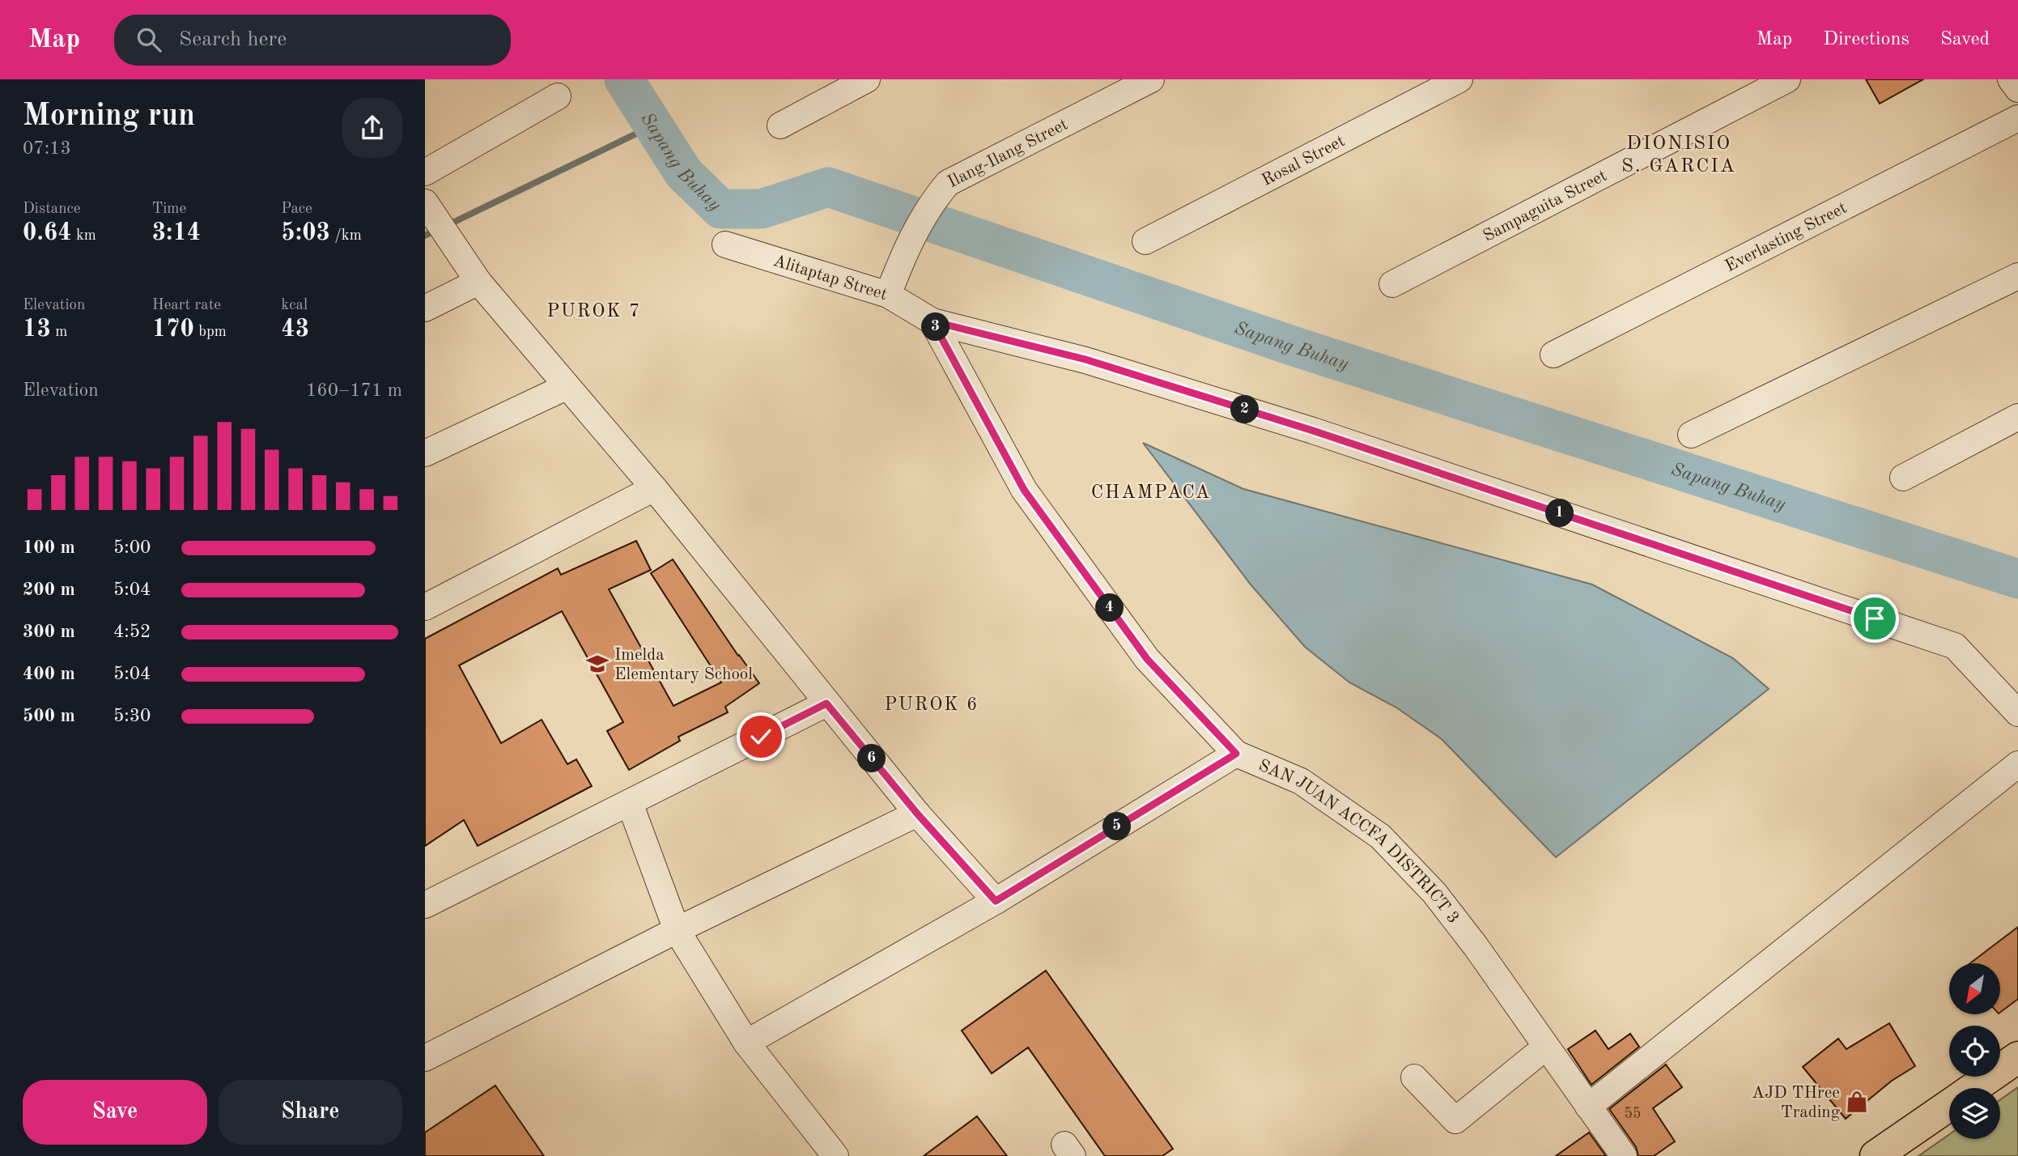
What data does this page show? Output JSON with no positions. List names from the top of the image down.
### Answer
{
  "streets": {
    "street": [
      "Ilang-Ilang Street",
      "Rosal Street",
      "Sampaguita Street",
      "Everlasting Street",
      "Alitaptap Street",
      "SAN JUAN ACCFA DISTRICT 3"
    ]
  },
  "crossings": [
    ["Ilang-Ilang Street", "Alitaptap Street"]
  ],
  "districts": [
    "DIONISIO S. GARCIA",
    "PUROK 7",
    "CHAMPACA",
    "PUROK 6"
  ],
  "water": ["Sapang Buhay"],
  "places": {
    "school or university": ["Imelda Elementary School"],
    "shop": ["AJD THree Trading"]
  },
  "house_numbers": ["55"],
  "north": "bottom left",
  "page": {
    "header": "Map",
    "search": "Search here",
    "nav": ["Map", "Directions", "Saved"],
    "heading": ["Morning run", "07:13"],
    "stats": [
      ["Distance", "0.64 km"],
      ["Time", "3:14"],
      ["Pace", "5:03 /km"],
      ["Elevation", "13 m"],
      ["Heart rate", "170 bpm"],
      ["kcal", "43"]
    ],
    "pins": [
      "3",
      "2",
      "1",
      "4",
      "6",
      "5"
    ],
    "chart": ["Elevation", "160–171 m"],
    "list": [
      {
        "name": "100 m",
        "note": "5:00"
      },
      {
        "name": "200 m",
        "note": "5:04"
      },
      {
        "name": "300 m",
        "note": "4:52"
      },
      {
        "name": "400 m",
        "note": "5:04"
      },
      {
        "name": "500 m",
        "note": "5:30"
      }
    ],
    "buttons": ["Save", "Share"]
  }
}
